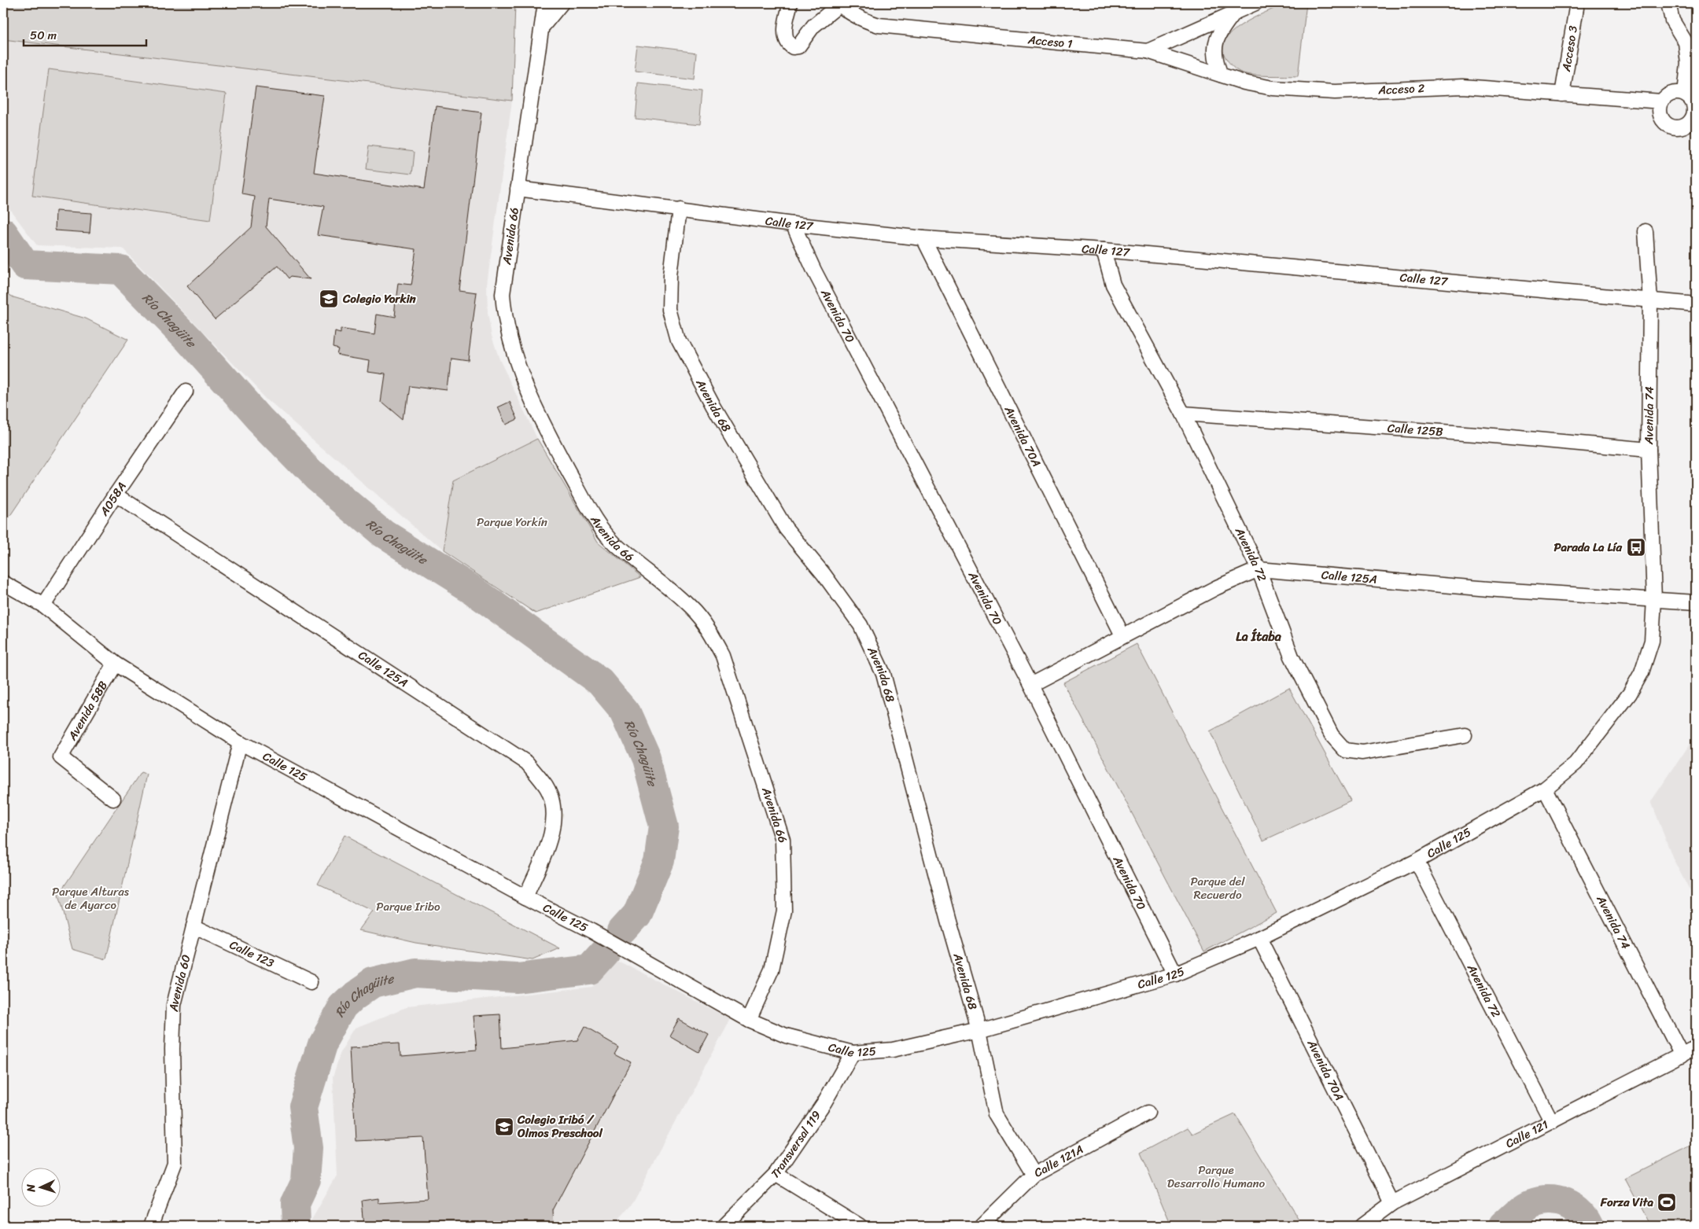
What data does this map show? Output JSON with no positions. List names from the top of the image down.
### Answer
{
  "streets": {
    "street": [
      "Acceso 1",
      "Acceso 3",
      "Acceso 2",
      "Calle 127",
      "Avenida 66",
      "Avenida 70",
      "Avenida 68",
      "Avenida 74",
      "Calle 125B",
      "Avenida 70A",
      "A058A",
      "Avenida 72",
      "Calle 125A",
      "Avenida 58B",
      "Calle 125",
      "Calle 123",
      "Avenida 60",
      "Calle 121",
      "Transversal 119",
      "Calle 121A"
    ]
  },
  "crossings": [
    ["Acceso 1", "Acceso 2"],
    ["Acceso 3", "Acceso 2"],
    ["Calle 127", "Avenida 66"],
    ["Calle 127", "Avenida 70"],
    ["Calle 127", "Avenida 68"],
    ["Calle 127", "Avenida 74"],
    ["Calle 127", "Avenida 70A"],
    ["Calle 127", "Avenida 72"],
    ["Avenida 66", "Calle 125"],
    ["Avenida 70", "Calle 125A"],
    ["Avenida 70", "Calle 125"],
    ["Avenida 68", "Calle 125"],
    ["Avenida 68", "Calle 121A"],
    ["Avenida 74", "Calle 125B"],
    ["Avenida 74", "Calle 125A"],
    ["Avenida 74", "Calle 125"],
    ["Avenida 74", "Calle 121"],
    ["Calle 125B", "Avenida 72"],
    ["Avenida 70A", "Calle 125A"],
    ["Avenida 70A", "Calle 125"],
    ["Avenida 70A", "Calle 121"],
    ["A058A", "Calle 125A"],
    ["A058A", "Calle 125"],
    ["Avenida 72", "Calle 125A"],
    ["Avenida 72", "Calle 125"],
    ["Avenida 72", "Calle 121"],
    ["Calle 125A", "Calle 125"],
    ["Avenida 58B", "Calle 125"],
    ["Calle 125", "Avenida 60"],
    ["Calle 125", "Transversal 119"],
    ["Calle 123", "Avenida 60"]
  ],
  "districts": ["La Ítaba"],
  "water": ["Río Chagüite"],
  "parks": [
    "Parque Yorkín",
    "Parque del Recuerdo",
    "Parque Alturas de Ayarco",
    "Parque Iribo",
    "Parque Desarrollo Humano"
  ],
  "places": {
    "school or university": ["Colegio Yorkin", "Colegio Iribó / Olmos Preschool"],
    "bus stop": ["Parada La Lía"],
    "sports": ["Forza Vita"]
  },
  "scale_bar": "50 m",
  "north": "left"
}
